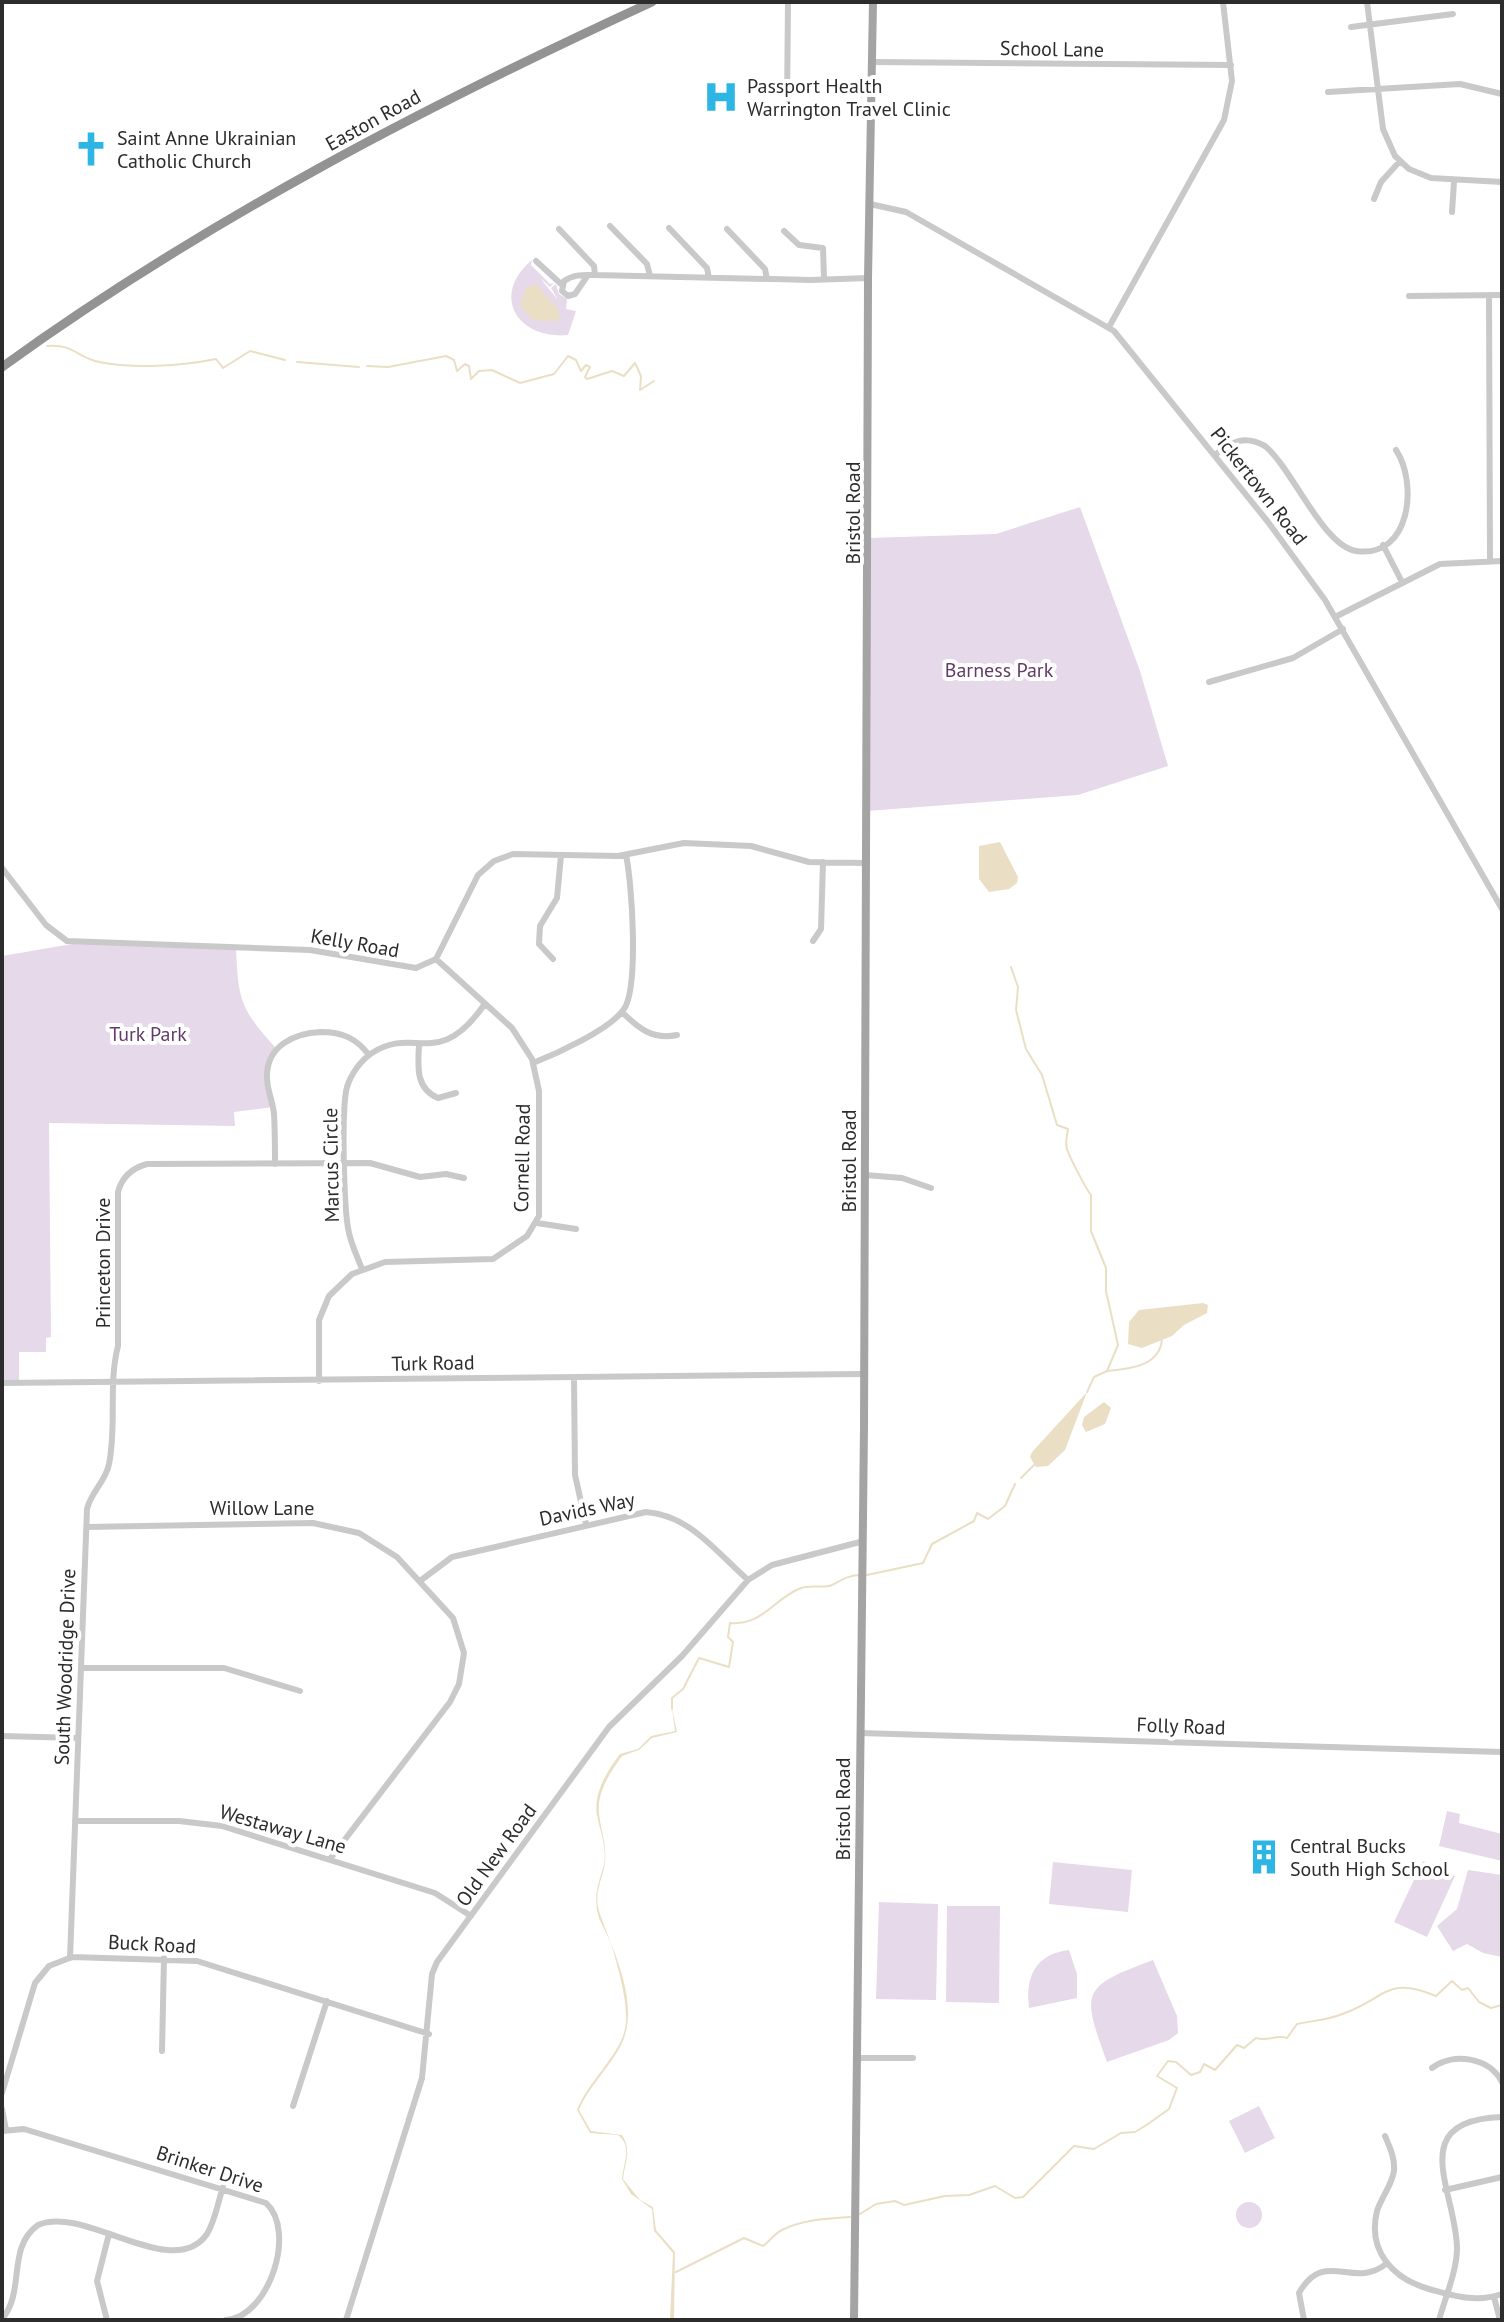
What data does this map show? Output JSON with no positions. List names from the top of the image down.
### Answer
{
  "streets": {
    "highway": ["Easton Road"],
    "main road": ["Bristol Road"],
    "street": [
      "School Lane",
      "Pickertown Road",
      "Kelly Road",
      "Cornell Road",
      "Marcus Circle",
      "Princeton Drive",
      "Turk Road",
      "Willow Lane",
      "Davids Way",
      "South Woodridge Drive",
      "Folly Road",
      "Westaway Lane",
      "Old New Road",
      "Buck Road",
      "Brinker Drive"
    ]
  },
  "crossings": [
    ["School Lane", "Bristol Road"],
    ["Pickertown Road", "Bristol Road"],
    ["Bristol Road", "Turk Road"],
    ["Bristol Road", "Folly Road"],
    ["Bristol Road", "Old New Road"],
    ["Kelly Road", "Cornell Road"],
    ["Cornell Road", "Marcus Circle"],
    ["Cornell Road", "Turk Road"],
    ["Marcus Circle", "Princeton Drive"],
    ["Princeton Drive", "Turk Road"],
    ["Princeton Drive", "South Woodridge Drive"],
    ["Turk Road", "South Woodridge Drive"],
    ["Willow Lane", "Davids Way"],
    ["Willow Lane", "South Woodridge Drive"],
    ["Willow Lane", "Westaway Lane"],
    ["Davids Way", "Old New Road"],
    ["South Woodridge Drive", "Westaway Lane"],
    ["South Woodridge Drive", "Buck Road"],
    ["Westaway Lane", "Old New Road"],
    ["Old New Road", "Buck Road"]
  ],
  "parks": ["Barness Park", "Turk Park"],
  "places": {
    "hospital": ["Passport Health Warrington Travel Clinic"],
    "church": ["Saint Anne Ukrainian Catholic Church"],
    "building": ["Central Bucks South High School"]
  }
}
